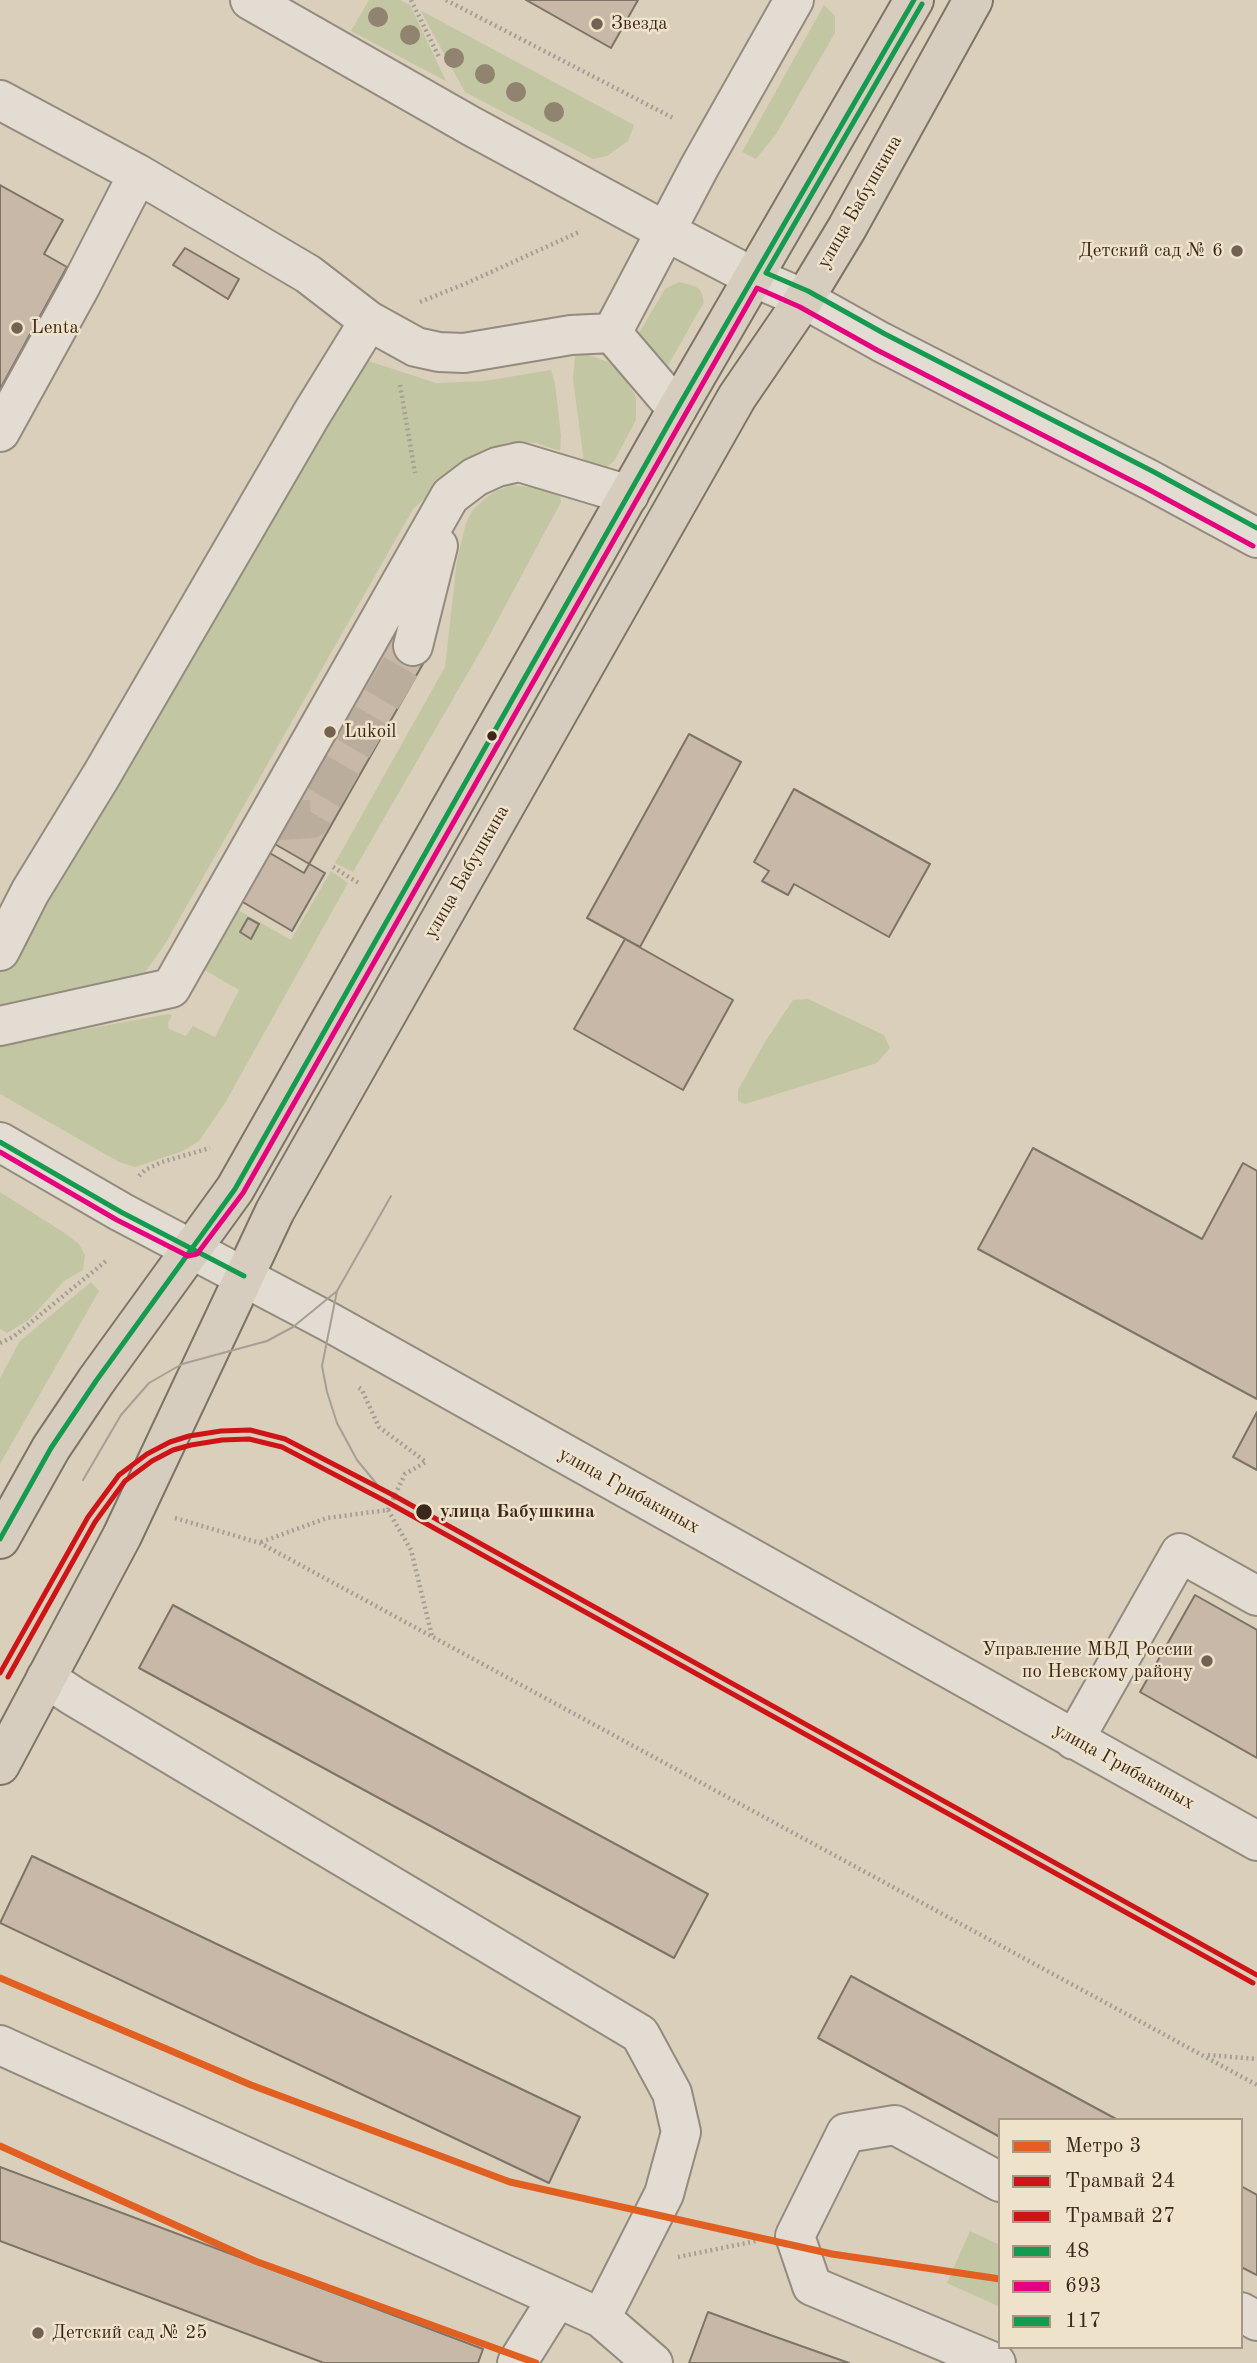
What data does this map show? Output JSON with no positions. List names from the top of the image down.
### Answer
{
  "streets": {
    "main road": ["улица Бабушкина"],
    "street": ["улица Грибакиных"]
  },
  "crossings": [
    ["улица Бабушкина", "улица Грибакиных"]
  ],
  "places": [
    "Звезда",
    "Детский сад № 6",
    "Lenta",
    "Lukoil",
    "улица Бабушкина",
    "Управление МВД России по Невскому району",
    "Детский сад № 25"
  ],
  "lines": [
    "transit line 48",
    "transit line 117",
    "transit line 693",
    "tram line 24",
    "tram line 27",
    "metro line 3"
  ],
  "legend": [
    "Метро 3",
    "Трамвай 24",
    "Трамвай 27",
    "48",
    "693",
    "117"
  ]
}
